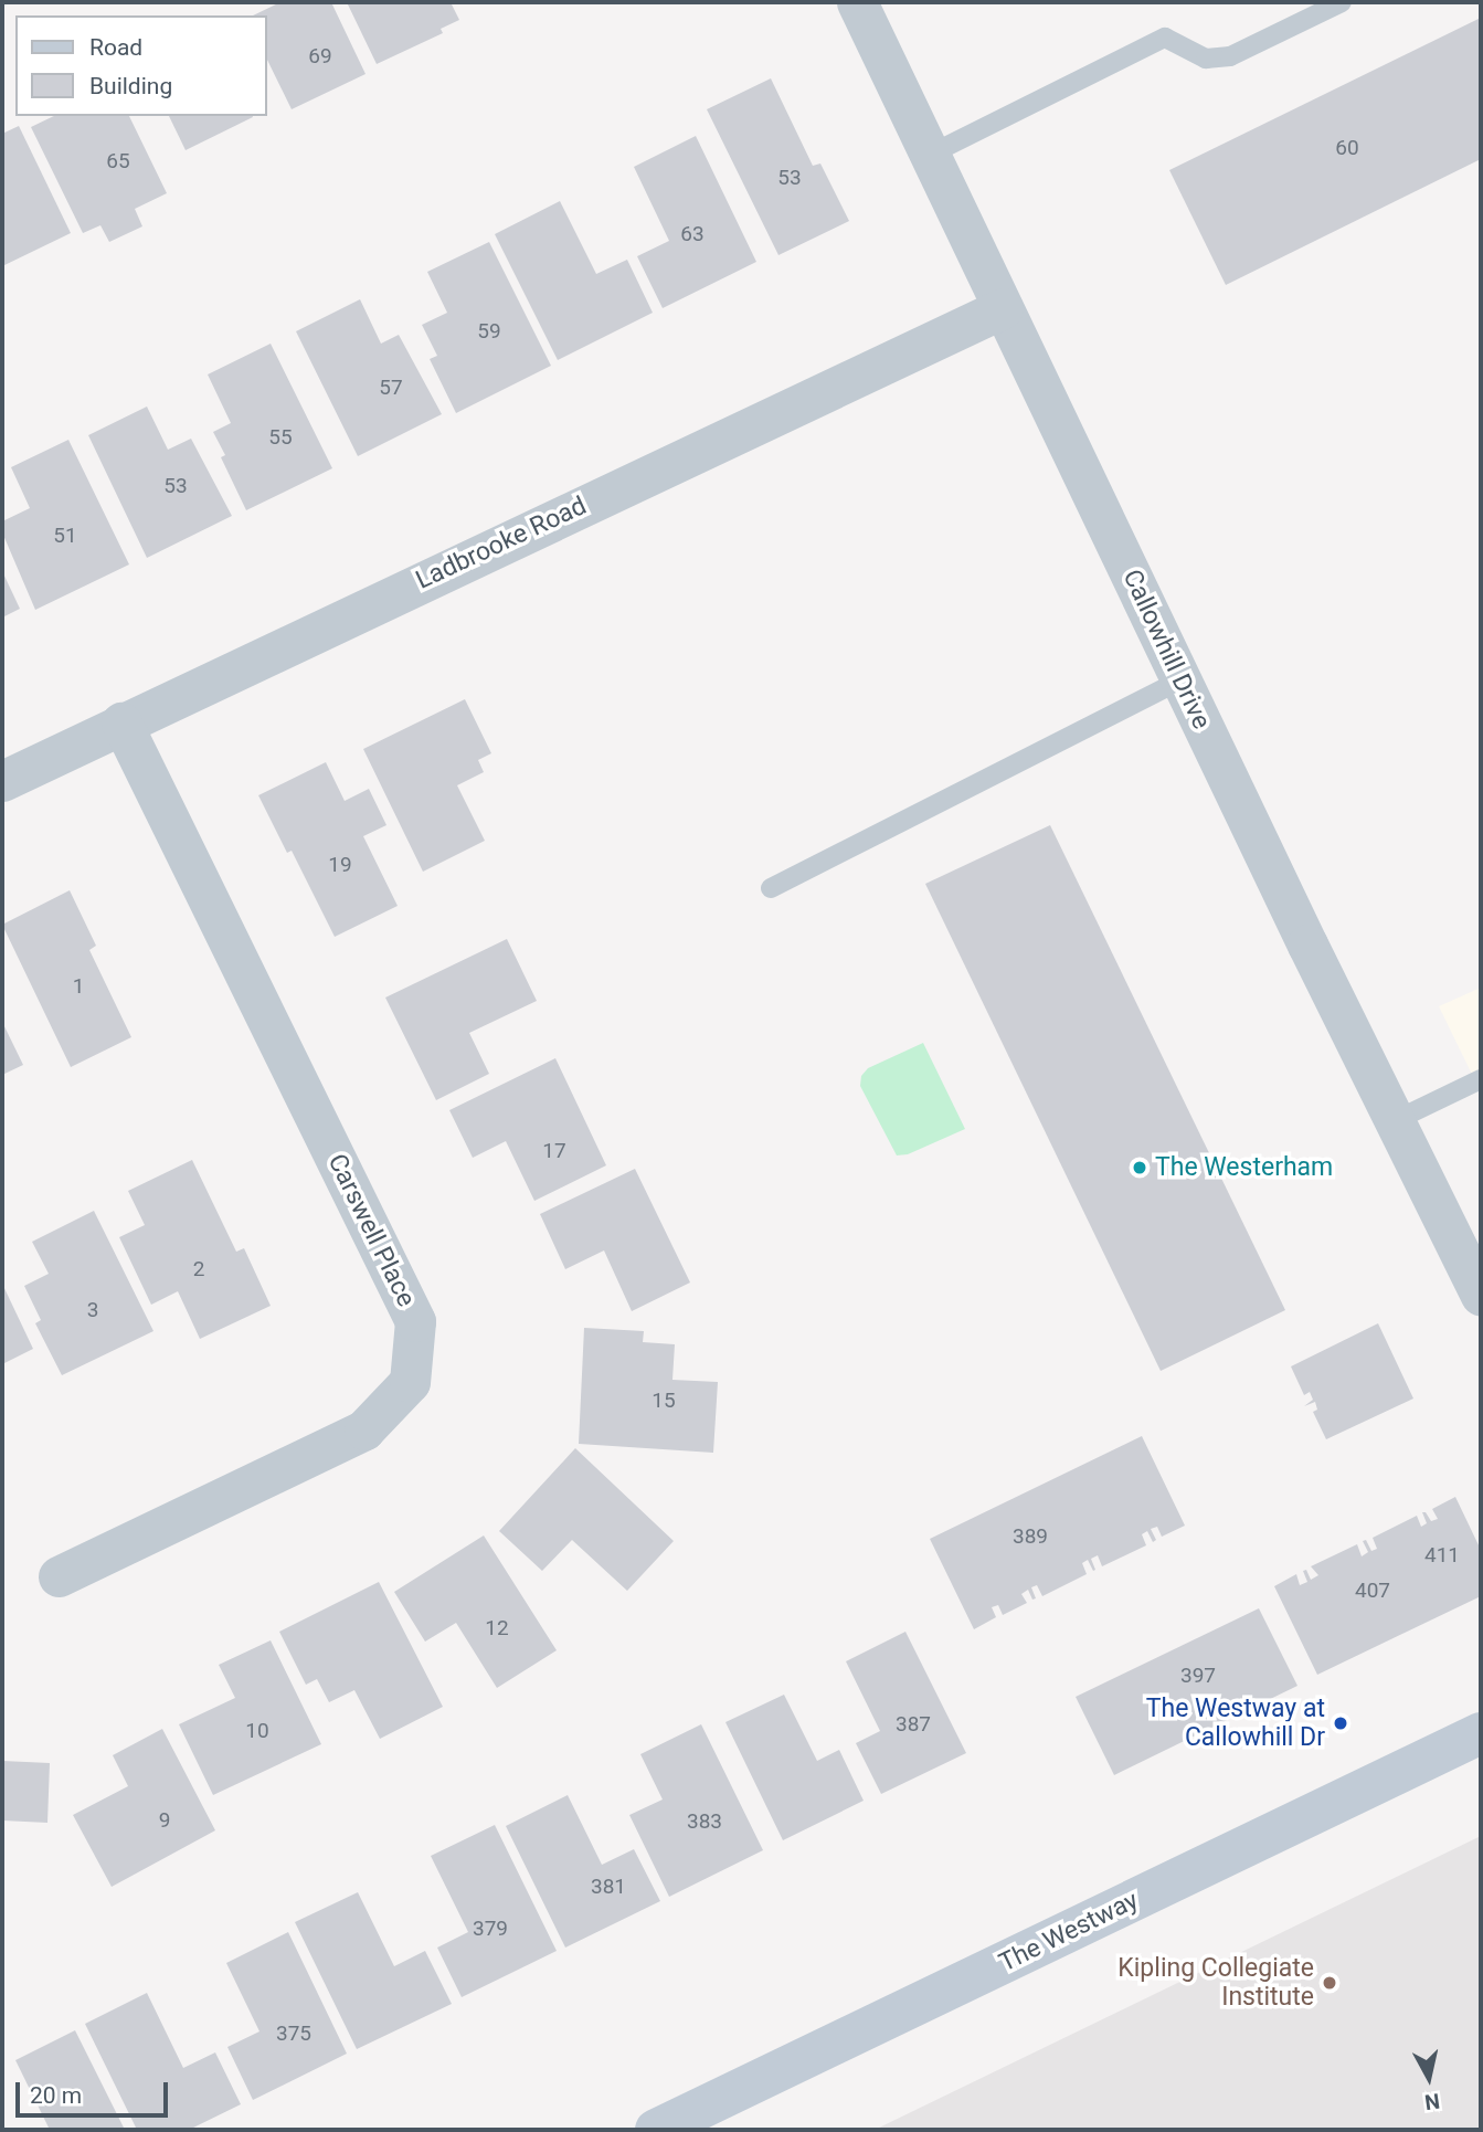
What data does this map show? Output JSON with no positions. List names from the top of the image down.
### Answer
{
  "streets": {
    "main road": ["The Westway"],
    "street": ["Ladbrooke Road", "Callowhill Drive", "Carswell Place"]
  },
  "crossings": [
    ["Ladbrooke Road", "Callowhill Drive"],
    ["Ladbrooke Road", "Carswell Place"]
  ],
  "places": ["The Westerham", "The Westway at Callowhill Dr", "Kipling Collegiate Institute"],
  "house_numbers": [
    "69",
    "60",
    "65",
    "53",
    "63",
    "59",
    "57",
    "55",
    "53",
    "51",
    "19",
    "1",
    "17",
    "2",
    "3",
    "15",
    "389",
    "411",
    "407",
    "12",
    "397",
    "387",
    "10",
    "9",
    "383",
    "381",
    "379",
    "375"
  ],
  "legend": ["Road", "Building"],
  "scale_bar": "20 m",
  "north": "bottom"
}
